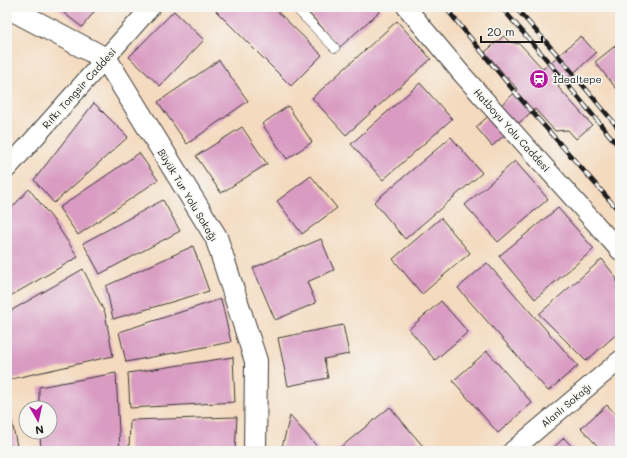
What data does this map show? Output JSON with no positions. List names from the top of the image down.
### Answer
{
  "streets": {
    "street": [
      "Rıfkı Tongsir Caddesi",
      "Hatboyu Yolu Caddesi",
      "Büyük Tur Yolu Sokağı",
      "Alanlı Sokağı"
    ]
  },
  "crossings": [
    ["Rıfkı Tongsir Caddesi", "Büyük Tur Yolu Sokağı"]
  ],
  "places": {
    "station": ["İdealtepe"]
  },
  "scale_bar": "20 m",
  "north": "bottom"
}
